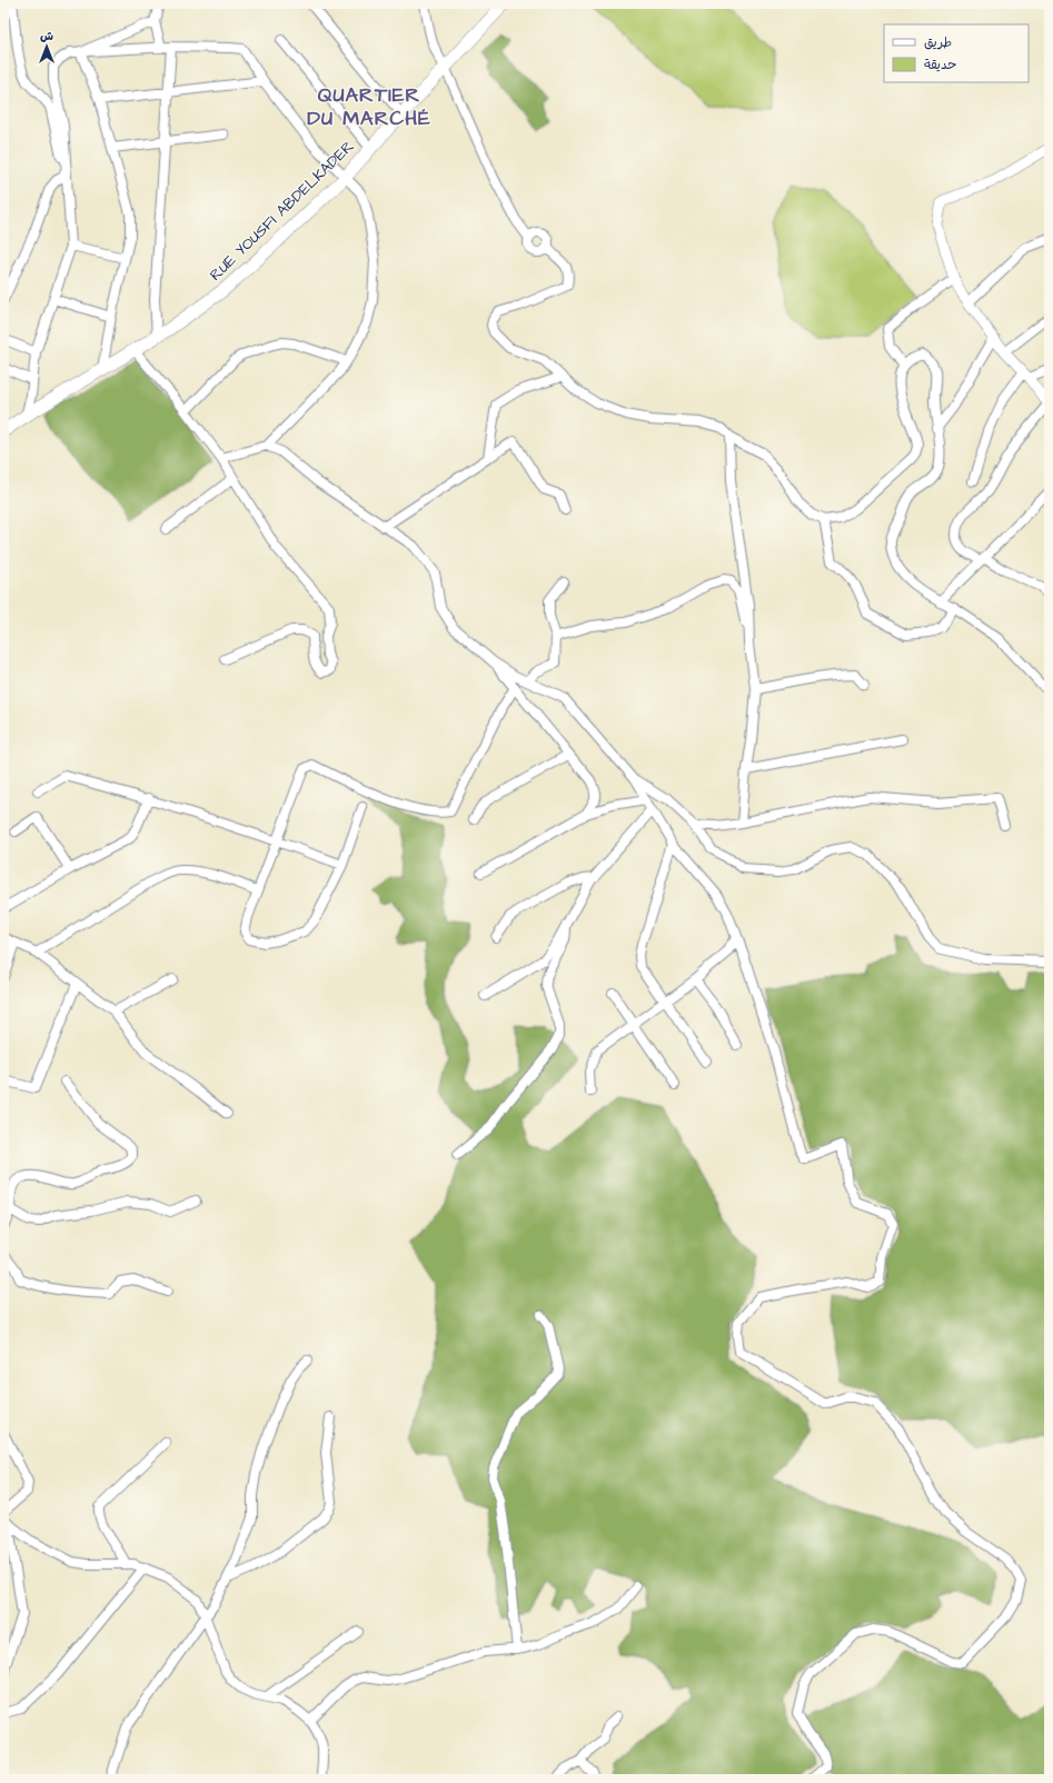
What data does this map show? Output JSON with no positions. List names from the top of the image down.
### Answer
{
  "streets": {
    "main road": ["RUE YOUSFI ABDELKADER"]
  },
  "districts": ["QUARTIER DU MARCHÉ"],
  "legend": ["طريق", "حديقة"],
  "north": "top"
}
